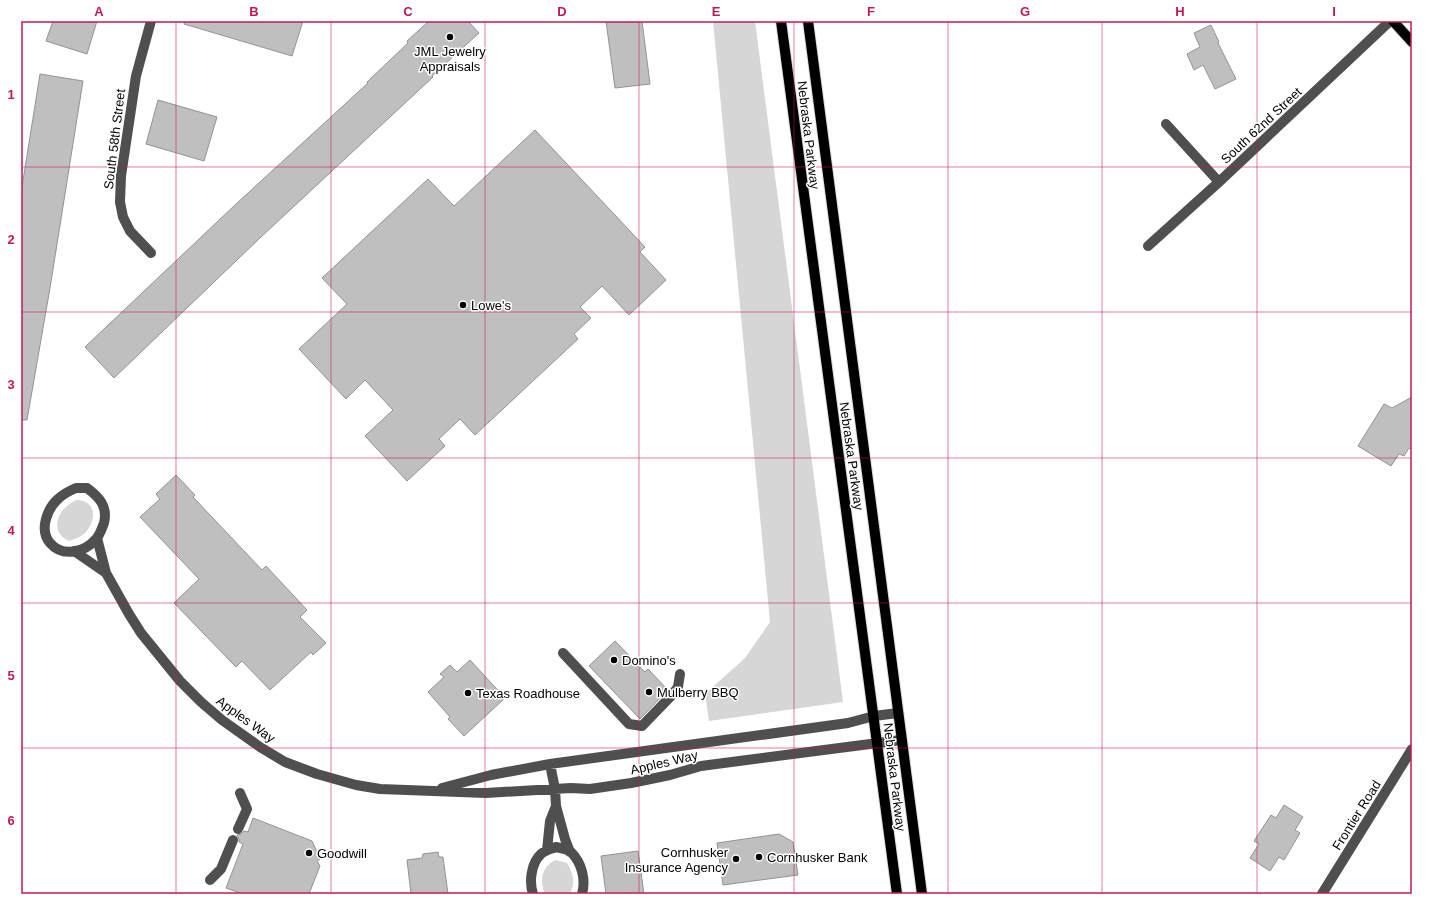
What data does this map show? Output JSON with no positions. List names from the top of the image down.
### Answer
{
  "streets": {
    "main road": ["Nebraska Parkway"],
    "street": [
      "South 62nd Street",
      "South 58th Street",
      "Apples Way",
      "Frontier Road"
    ]
  },
  "crossings": [
    ["Nebraska Parkway", "Apples Way"]
  ],
  "places": [
    "JML Jewelry Appraisals",
    "Lowe's",
    "Domino's",
    "Mulberry BBQ",
    "Texas Roadhouse",
    "Goodwill",
    "Cornhusker Bank",
    "Cornhusker Insurance Agency"
  ],
  "grid": {
    "columns": [
      "A",
      "B",
      "C",
      "D",
      "E",
      "F",
      "G",
      "H",
      "I"
    ],
    "rows": [
      "1",
      "2",
      "3",
      "4",
      "5",
      "6"
    ]
  }
}
